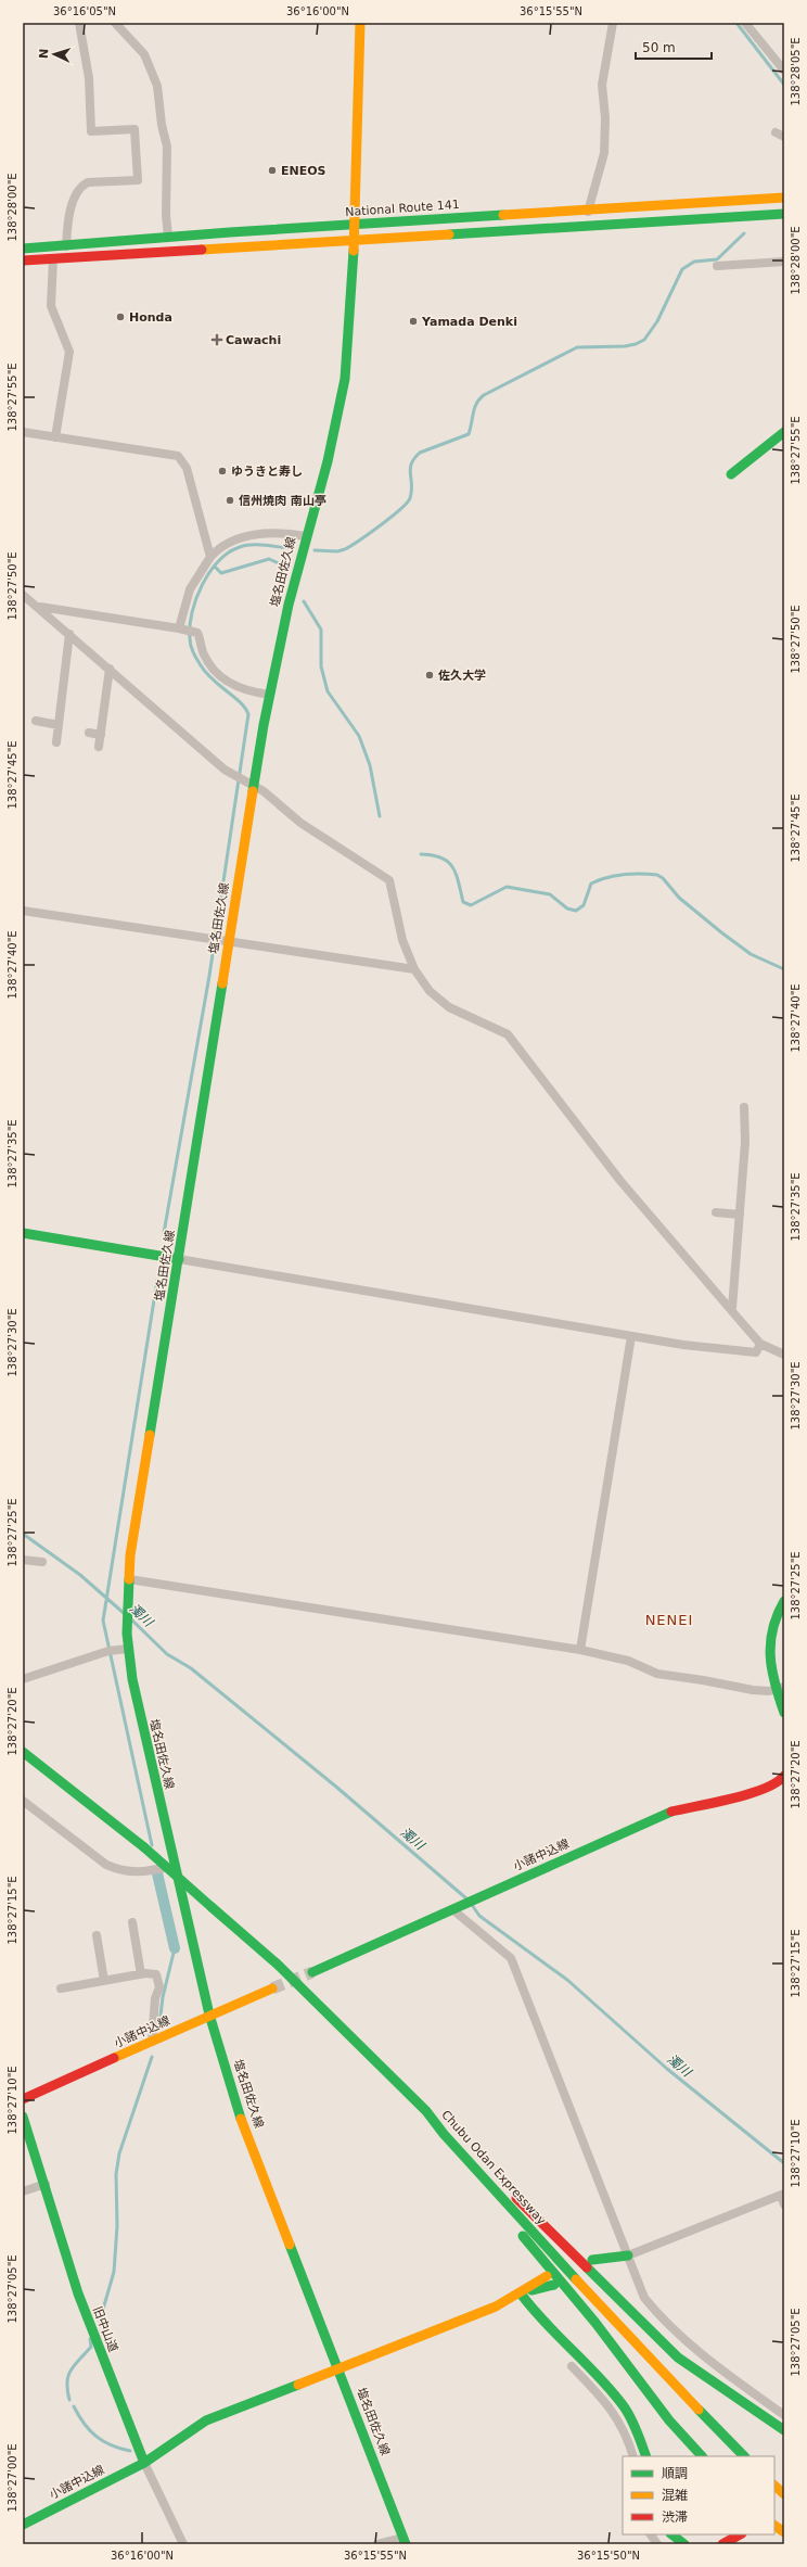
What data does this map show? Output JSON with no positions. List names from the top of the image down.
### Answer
{
  "streets": {
    "main road": [
      "National Route 141",
      "塩名田佐久線",
      "小諸中込線",
      "Chubu Odan Expressway",
      "旧中山道"
    ]
  },
  "crossings": [
    ["National Route 141", "塩名田佐久線"],
    ["塩名田佐久線", "小諸中込線"],
    ["小諸中込線", "旧中山道"]
  ],
  "districts": ["NENEI"],
  "water": ["濁川"],
  "places": {
    "other": [
      "ENEOS",
      "Honda",
      "Yamada Denki",
      "ゆうきと寿し",
      "信州焼肉 南山亭",
      "佐久大学"
    ],
    "health": ["Cawachi"]
  },
  "legend": ["順調", "混雑", "渋滞"],
  "scale_bar": "50 m",
  "north": "left",
  "coordinates": [
    "36°16'05\"N",
    "36°16'00\"N",
    "36°15'55\"N",
    "138°28'05\"E",
    "138°28'00\"E",
    "138°27'55\"E",
    "138°27'50\"E",
    "138°27'45\"E",
    "138°27'40\"E",
    "138°27'35\"E",
    "138°27'30\"E",
    "138°27'25\"E",
    "138°27'20\"E",
    "138°27'15\"E",
    "138°27'10\"E",
    "138°27'05\"E",
    "138°27'00\"E",
    "36°15'50\"N"
  ]
}
